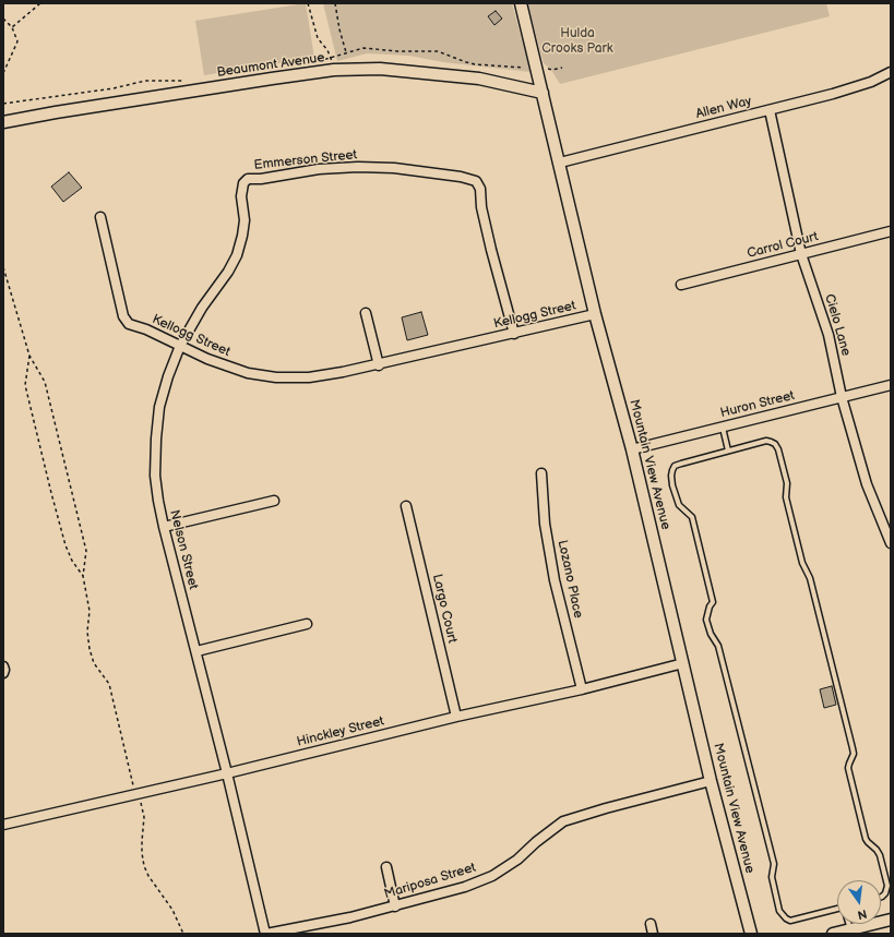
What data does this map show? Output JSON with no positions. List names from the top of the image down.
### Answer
{
  "streets": {
    "street": [
      "Beaumont Avenue",
      "Allen Way",
      "Emmerson Street",
      "Carrol Court",
      "Kellogg Street",
      "Cielo Lane",
      "Huron Street",
      "Mountain View Avenue",
      "Nelson Street",
      "Lozano Place",
      "Largo Court",
      "Hinckley Street",
      "Mariposa Street"
    ]
  },
  "crossings": [
    ["Beaumont Avenue", "Mountain View Avenue"],
    ["Allen Way", "Cielo Lane"],
    ["Allen Way", "Mountain View Avenue"],
    ["Emmerson Street", "Kellogg Street"],
    ["Emmerson Street", "Nelson Street"],
    ["Carrol Court", "Cielo Lane"],
    ["Kellogg Street", "Mountain View Avenue"],
    ["Kellogg Street", "Nelson Street"],
    ["Cielo Lane", "Huron Street"],
    ["Huron Street", "Mountain View Avenue"],
    ["Mountain View Avenue", "Hinckley Street"],
    ["Mountain View Avenue", "Mariposa Street"],
    ["Nelson Street", "Hinckley Street"],
    ["Nelson Street", "Mariposa Street"],
    ["Lozano Place", "Hinckley Street"],
    ["Largo Court", "Hinckley Street"]
  ],
  "parks": ["Hulda Crooks Park"],
  "north": "bottom"
}
